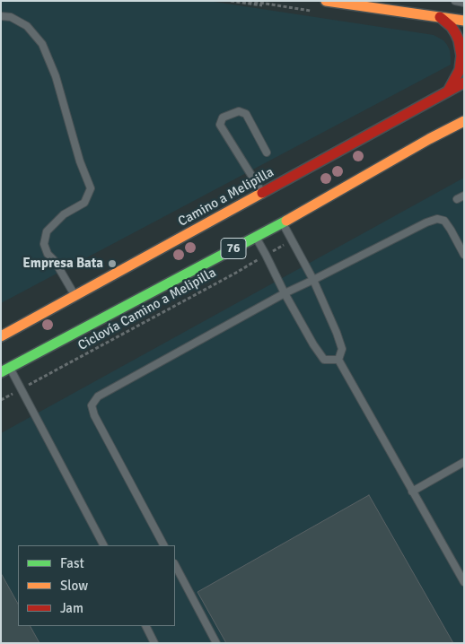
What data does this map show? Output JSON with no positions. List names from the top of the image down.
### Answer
{
  "streets": {
    "main road": ["Camino a Melipilla", "76"],
    "path": ["Ciclovía Camino a Melipilla"]
  },
  "places": ["Empresa Bata"],
  "legend": ["Fast", "Slow", "Jam"]
}
